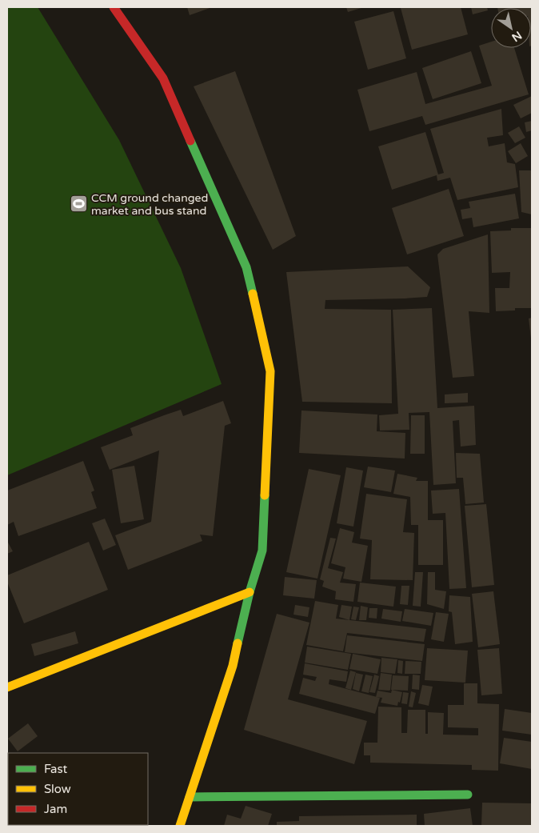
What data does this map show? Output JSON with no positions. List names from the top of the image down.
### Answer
{
  "places": {
    "sports": ["CCM ground changed market and bus stand"]
  },
  "legend": ["Fast", "Slow", "Jam"],
  "north": "bottom right"
}
